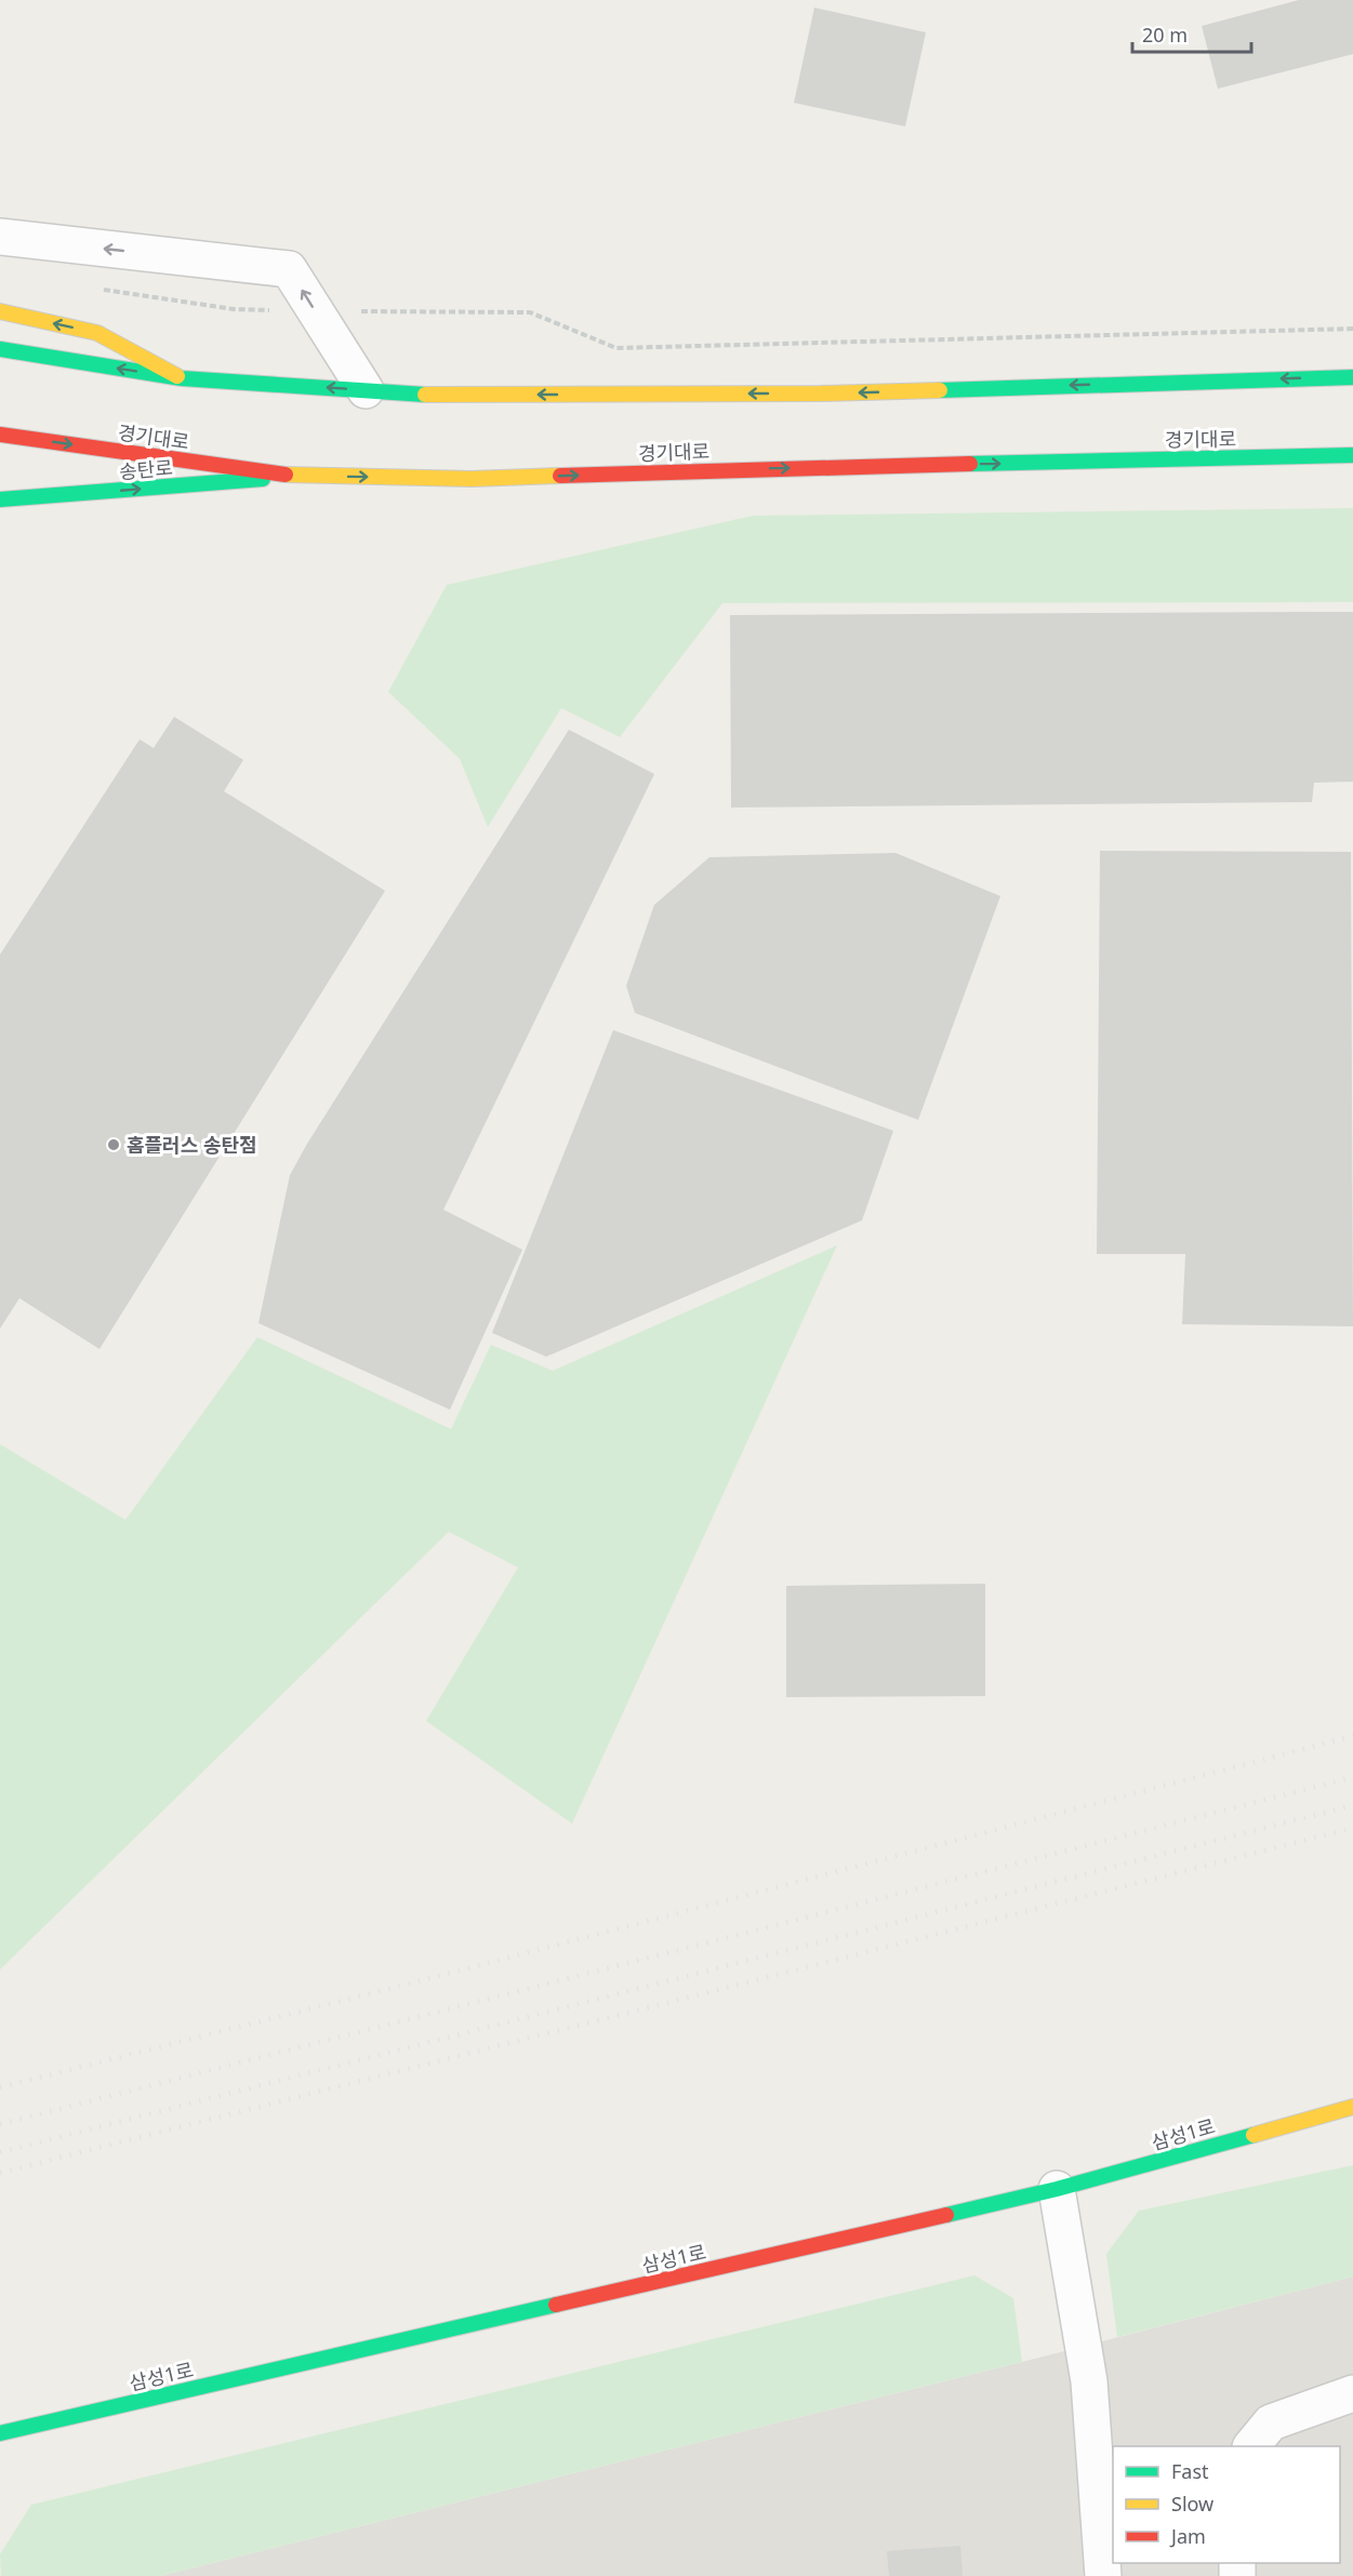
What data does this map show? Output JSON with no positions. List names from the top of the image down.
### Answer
{
  "streets": {
    "main road": ["경기대로", "송탄로", "삼성1로"]
  },
  "crossings": [
    ["경기대로", "송탄로"]
  ],
  "places": ["홈플러스 송탄점"],
  "legend": ["Fast", "Slow", "Jam"],
  "scale_bar": "20 m"
}
